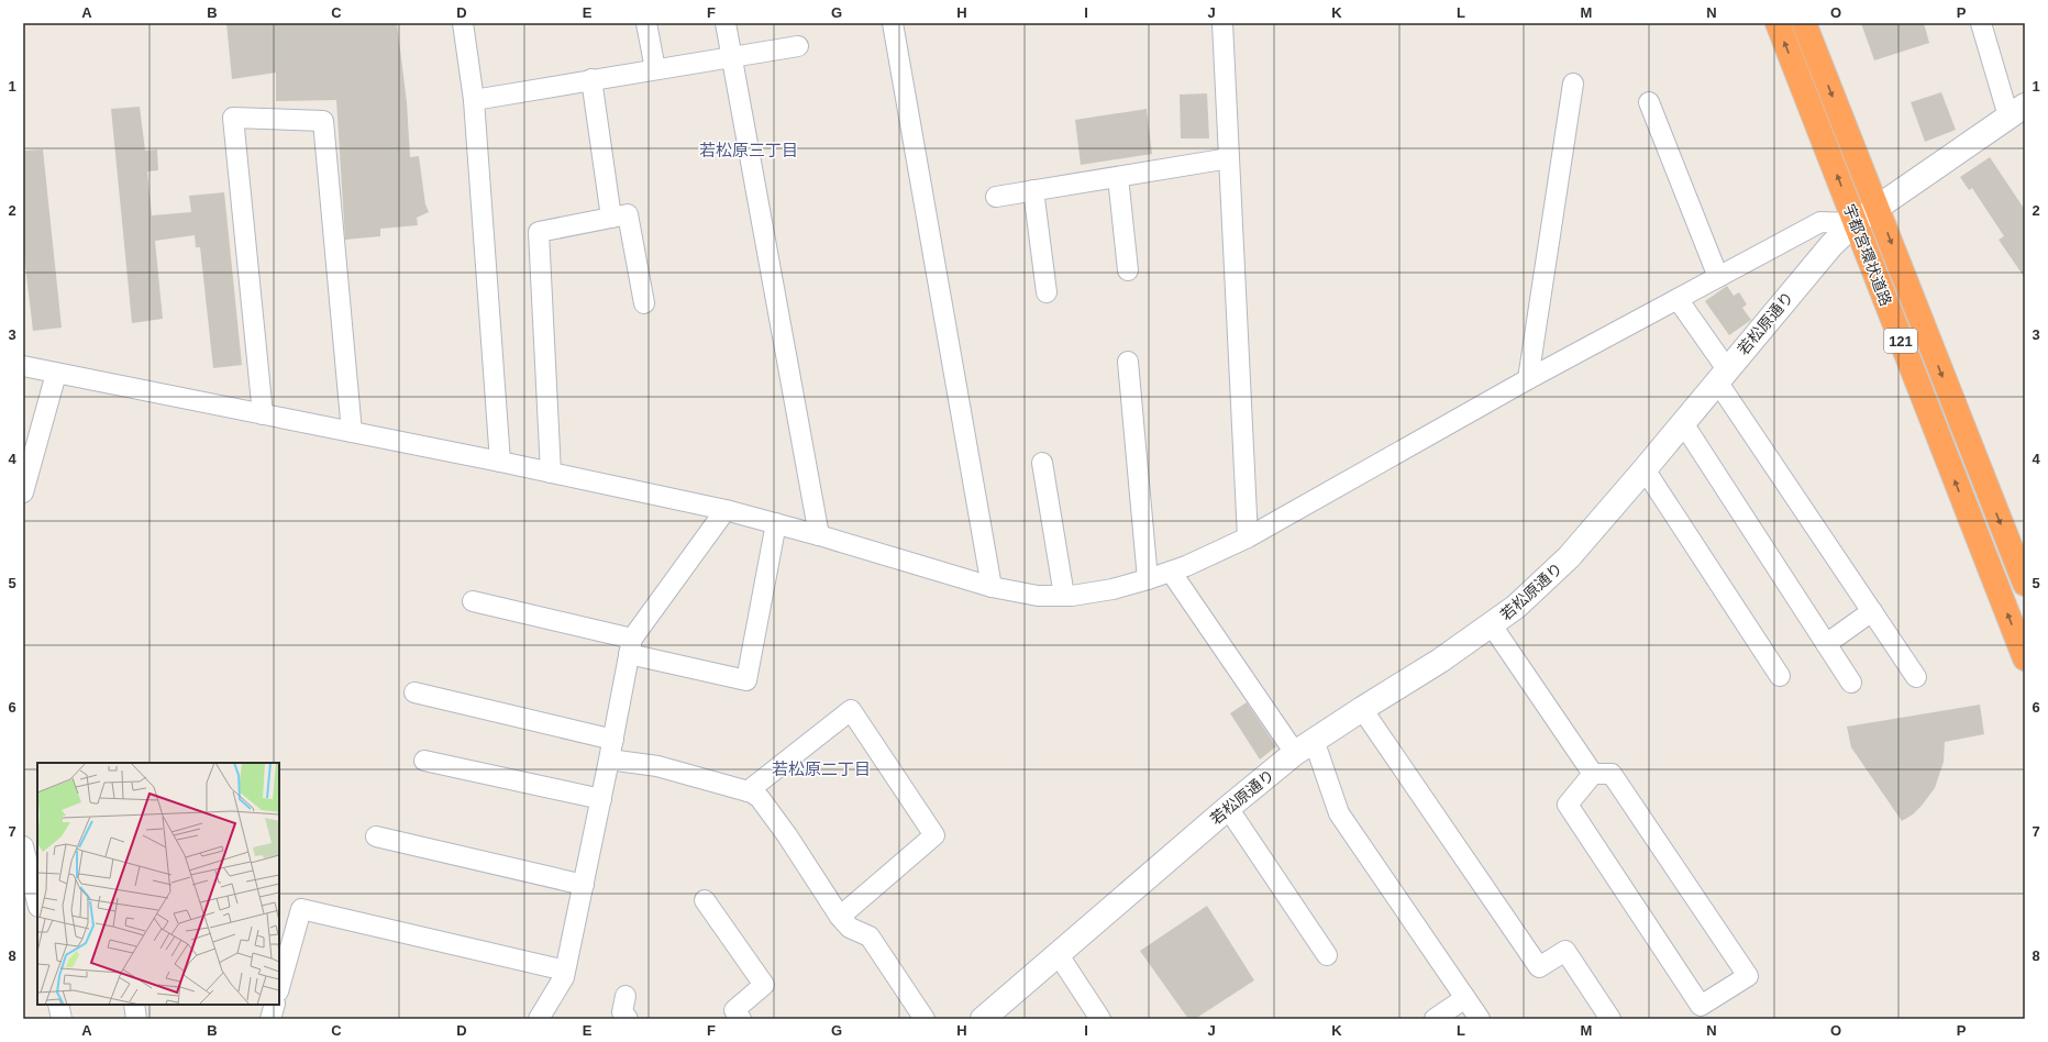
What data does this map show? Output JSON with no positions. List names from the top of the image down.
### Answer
{
  "streets": {
    "highway": ["宇都宮環状道路", "121"],
    "street": ["若松原通り"]
  },
  "crossings": [
    ["宇都宮環状道路", "若松原通り"]
  ],
  "districts": ["若松原三丁目", "若松原二丁目"],
  "grid": {
    "columns": [
      "A",
      "B",
      "C",
      "D",
      "E",
      "F",
      "G",
      "H",
      "I",
      "J",
      "K",
      "L",
      "M",
      "N",
      "O",
      "P"
    ],
    "rows": [
      "1",
      "2",
      "3",
      "4",
      "5",
      "6",
      "7",
      "8"
    ]
  }
}
